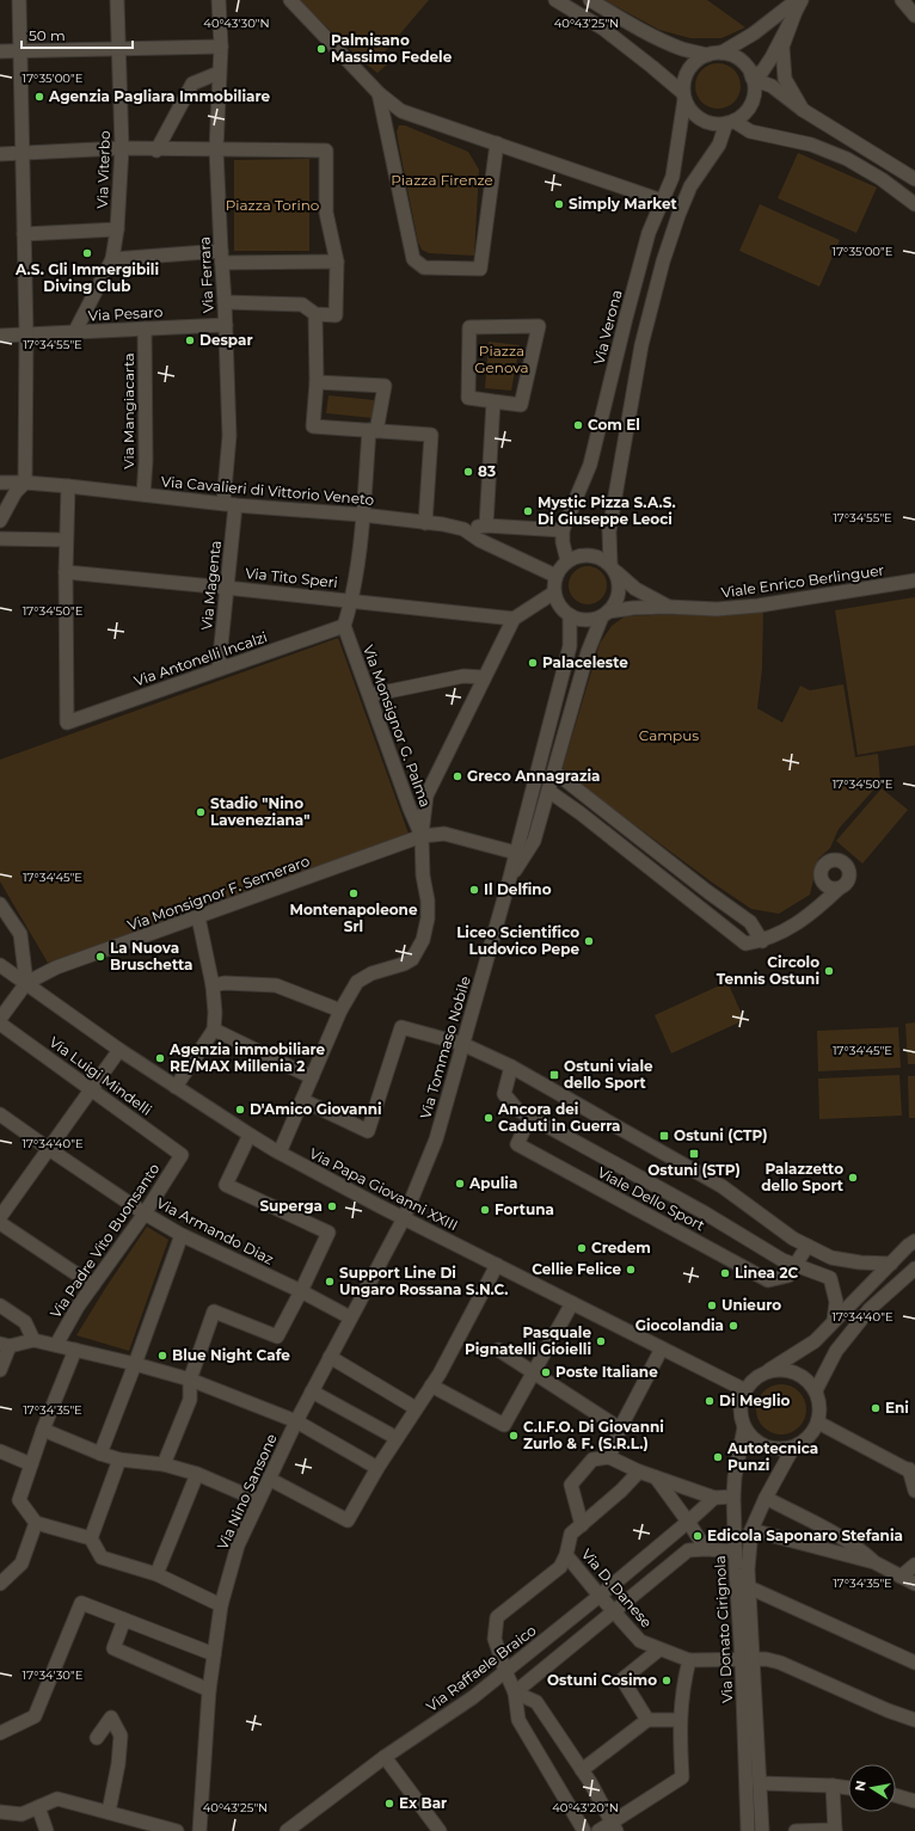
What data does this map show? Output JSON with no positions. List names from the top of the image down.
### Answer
{
  "streets": {
    "street": [
      "Via Viterbo",
      "Via Ferrara",
      "Via Pesaro",
      "Via Verona",
      "Via Mangiacarta",
      "Via Cavalieri di Vittorio Veneto",
      "Via Tito Speri",
      "Viale Enrico Berlinguer",
      "Via Magenta",
      "Via Antonelli Incalzi",
      "Via Monsignor G. Palma",
      "Via Monsignor F. Semeraro",
      "Via Tommaso Nobile",
      "Via Luigi Mindelli",
      "Via Papa Giovanni XXIII",
      "Viale Dello Sport",
      "Via Armando Diaz",
      "Via Padre Vito Buonsanto",
      "Via Nino Sansone",
      "Via D. Danese",
      "Via Donato Cirignola",
      "Via Raffaele Braico"
    ]
  },
  "crossings": [
    ["Via Viterbo", "Via Pesaro"],
    ["Via Ferrara", "Via Pesaro"],
    ["Via Ferrara", "Via Cavalieri di Vittorio Veneto"],
    ["Via Ferrara", "Via Magenta"],
    ["Via Pesaro", "Via Mangiacarta"],
    ["Via Verona", "Via Cavalieri di Vittorio Veneto"],
    ["Via Mangiacarta", "Via Cavalieri di Vittorio Veneto"],
    ["Via Cavalieri di Vittorio Veneto", "Viale Enrico Berlinguer"],
    ["Via Cavalieri di Vittorio Veneto", "Via Magenta"],
    ["Via Cavalieri di Vittorio Veneto", "Via Tommaso Nobile"],
    ["Via Tito Speri", "Via Magenta"],
    ["Via Tito Speri", "Via Antonelli Incalzi"],
    ["Via Tito Speri", "Via Monsignor G. Palma"],
    ["Viale Enrico Berlinguer", "Via Tommaso Nobile"],
    ["Via Magenta", "Via Antonelli Incalzi"],
    ["Via Antonelli Incalzi", "Via Monsignor G. Palma"],
    ["Via Monsignor G. Palma", "Via Monsignor F. Semeraro"],
    ["Via Monsignor G. Palma", "Via Papa Giovanni XXIII"],
    ["Via Monsignor F. Semeraro", "Via Tommaso Nobile"],
    ["Via Monsignor F. Semeraro", "Via Papa Giovanni XXIII"],
    ["Via Tommaso Nobile", "Via Papa Giovanni XXIII"],
    ["Via Tommaso Nobile", "Via Nino Sansone"],
    ["Via Luigi Mindelli", "Via Padre Vito Buonsanto"],
    ["Via Papa Giovanni XXIII", "Via Nino Sansone"],
    ["Via Papa Giovanni XXIII", "Via Donato Cirignola"],
    ["Via Armando Diaz", "Via Padre Vito Buonsanto"],
    ["Via Armando Diaz", "Via Nino Sansone"],
    ["Via D. Danese", "Via Donato Cirignola"],
    ["Via D. Danese", "Via Raffaele Braico"]
  ],
  "parks": [
    "Piazza Firenze",
    "Piazza Torino",
    "Piazza Genova",
    "Campus"
  ],
  "places": {
    "other": [
      "Palmisano Massimo Fedele",
      "Agenzia Pagliara Immobiliare",
      "Simply Market",
      "A.S. Gli Immergibili Diving Club",
      "Despar",
      "Com El",
      "83",
      "Mystic Pizza S.A.S. Di Giuseppe Leoci",
      "Palaceleste",
      "Greco Annagrazia",
      "Stadio \"Nino Laveneziana\"",
      "Il Delfino",
      "Montenapoleone Srl",
      "Liceo Scientifico Ludovico Pepe",
      "La Nuova Bruschetta",
      "Circolo Tennis Ostuni",
      "Agenzia immobiliare RE/MAX Millenia 2",
      "D'Amico Giovanni",
      "Ancora dei Caduti in Guerra",
      "Palazzetto dello Sport",
      "Apulia",
      "Superga",
      "Fortuna",
      "Credem",
      "Cellie Felice",
      "Linea 2C",
      "Support Line Di Ungaro Rossana S.N.C.",
      "Unieuro",
      "Giocolandia",
      "Pasquale Pignatelli Gioielli",
      "Blue Night Cafe",
      "Poste Italiane",
      "Di Meglio",
      "Eni",
      "C.I.F.O. Di Giovanni Zurlo & F. (S.R.L.)",
      "Autotecnica Punzi",
      "Edicola Saponaro Stefania",
      "Ostuni Cosimo",
      "Ex Bar"
    ],
    "transit": ["Ostuni viale dello Sport", "Ostuni (CTP)", "Ostuni (STP)"]
  },
  "scale_bar": "50 m",
  "north": "left",
  "coordinates": [
    "40°43'30\"N",
    "40°43'25\"N",
    "17°35'00\"E",
    "17°34'55\"E",
    "17°34'50\"E",
    "17°34'45\"E",
    "17°34'40\"E",
    "17°34'35\"E",
    "17°34'30\"E",
    "40°43'20\"N"
  ]
}
